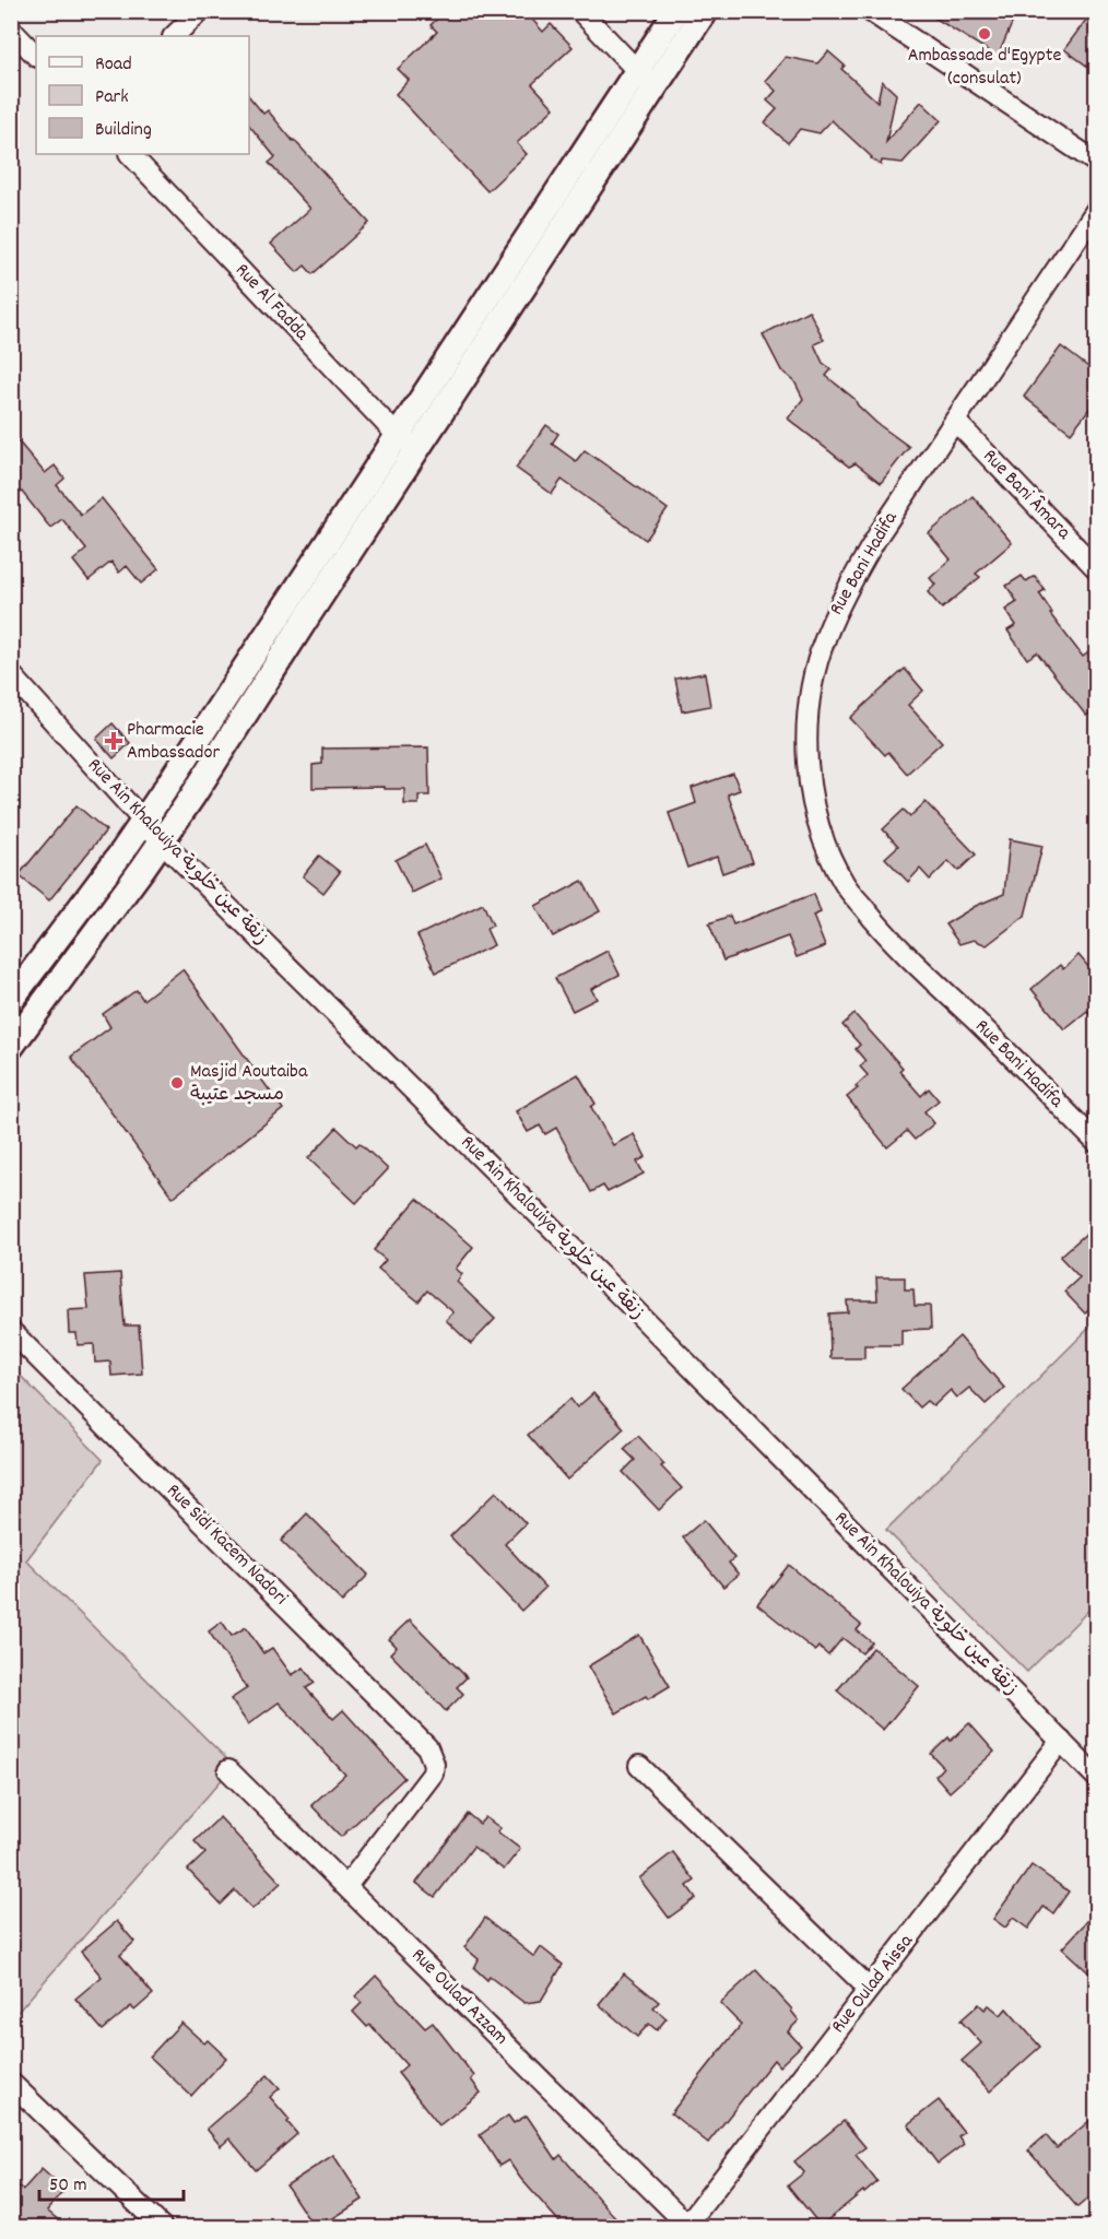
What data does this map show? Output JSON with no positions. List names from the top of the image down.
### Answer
{
  "streets": {
    "street": [
      "Rue Al Fadda",
      "Rue Bani Âmara",
      "Rue Bani Hadifa",
      "Rue Ain Khalouiya زنقة عين خلوية",
      "Rue Sidi Kacem Nadori",
      "Rue Oulad Aissa",
      "Rue Oulad Azzam"
    ]
  },
  "crossings": [
    ["Rue Bani Âmara", "Rue Bani Hadifa"],
    ["Rue Ain Khalouiya زنقة عين خلوية", "Rue Oulad Aissa"],
    ["Rue Sidi Kacem Nadori", "Rue Oulad Azzam"],
    ["Rue Oulad Aissa", "Rue Oulad Azzam"]
  ],
  "places": {
    "other": ["Ambassade d'Egypte (consulat)", "Masjid Aoutaiba مسجد عتيبة"],
    "health": ["Pharmacie Ambassador"]
  },
  "legend": ["Road", "Park", "Building"],
  "scale_bar": "50 m"
}
